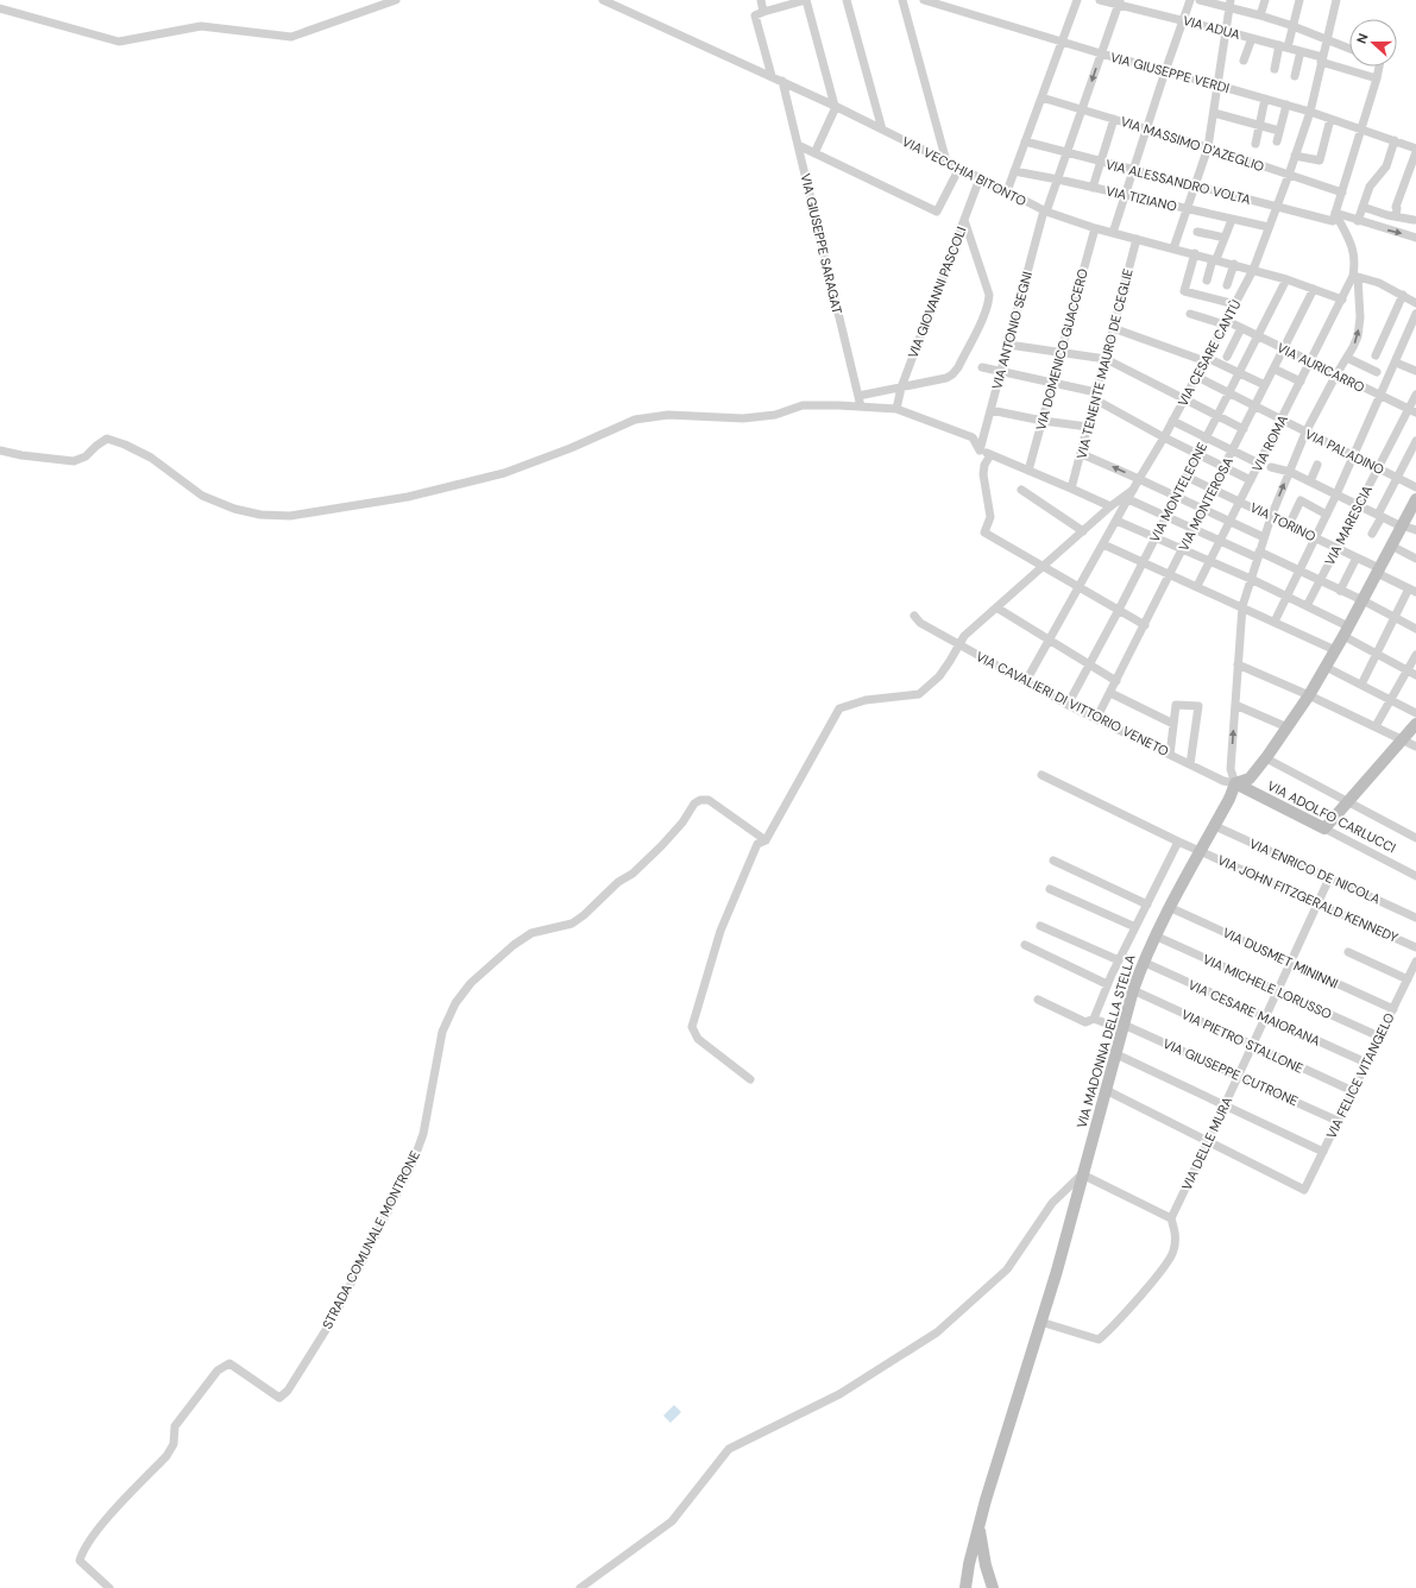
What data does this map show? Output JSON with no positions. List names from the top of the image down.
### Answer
{
  "streets": {
    "street": [
      "VIA ADUA",
      "VIA GIUSEPPE VERDI",
      "VIA MASSIMO D'AZEGLIO",
      "VIA VECCHIA BITONTO",
      "VIA ALESSANDRO VOLTA",
      "VIA TIZIANO",
      "VIA GIUSEPPE SARAGAT",
      "VIA GIOVANNI PASCOLI",
      "VIA ANTONIO SEGNI",
      "VIA DOMENICO GUACCERO",
      "VIA CESARE CANTÙ",
      "VIA TENENTE MAURO DE CEGLIE",
      "VIA AURICARRO",
      "VIA ROMA",
      "VIA PALADINO",
      "VIA MONTELEONE",
      "VIA MONTEROSA",
      "VIA TORINO",
      "VIA MARESCIA",
      "VIA CAVALIERI DI VITTORIO VENETO",
      "VIA ADOLFO CARLUCCI",
      "VIA ENRICO DE NICOLA",
      "VIA JOHN FITZGERALD KENNEDY",
      "VIA DUSMET MININNI",
      "VIA MICHELE LORUSSO",
      "VIA CESARE MAIORANA",
      "VIA MADONNA DELLA STELLA",
      "VIA PIETRO STALLONE",
      "VIA GIUSEPPE CUTRONE",
      "VIA FELICE VITANGELO",
      "VIA DELLE MURA",
      "STRADA COMUNALE MONTRONE"
    ]
  },
  "crossings": [
    ["VIA ADUA", "VIA ANTONIO SEGNI"],
    ["VIA ADUA", "VIA CESARE CANTÙ"],
    ["VIA GIUSEPPE VERDI", "VIA ANTONIO SEGNI"],
    ["VIA GIUSEPPE VERDI", "VIA CESARE CANTÙ"],
    ["VIA MASSIMO D'AZEGLIO", "VIA ANTONIO SEGNI"],
    ["VIA MASSIMO D'AZEGLIO", "VIA CESARE CANTÙ"],
    ["VIA VECCHIA BITONTO", "VIA GIUSEPPE SARAGAT"],
    ["VIA VECCHIA BITONTO", "VIA GIOVANNI PASCOLI"],
    ["VIA VECCHIA BITONTO", "VIA ANTONIO SEGNI"],
    ["VIA VECCHIA BITONTO", "VIA DOMENICO GUACCERO"],
    ["VIA VECCHIA BITONTO", "VIA CESARE CANTÙ"],
    ["VIA VECCHIA BITONTO", "VIA TENENTE MAURO DE CEGLIE"],
    ["VIA VECCHIA BITONTO", "VIA ROMA"],
    ["VIA VECCHIA BITONTO", "VIA MONTELEONE"],
    ["VIA VECCHIA BITONTO", "VIA MONTEROSA"],
    ["VIA ALESSANDRO VOLTA", "VIA ANTONIO SEGNI"],
    ["VIA ALESSANDRO VOLTA", "VIA CESARE CANTÙ"],
    ["VIA TIZIANO", "VIA ANTONIO SEGNI"],
    ["VIA TIZIANO", "VIA CESARE CANTÙ"],
    ["VIA CESARE CANTÙ", "VIA AURICARRO"],
    ["VIA CESARE CANTÙ", "VIA PALADINO"],
    ["VIA CESARE CANTÙ", "VIA CAVALIERI DI VITTORIO VENETO"],
    ["VIA AURICARRO", "VIA ROMA"],
    ["VIA AURICARRO", "VIA MONTELEONE"],
    ["VIA AURICARRO", "VIA MONTEROSA"],
    ["VIA AURICARRO", "VIA MARESCIA"],
    ["VIA ROMA", "VIA PALADINO"],
    ["VIA ROMA", "VIA TORINO"],
    ["VIA PALADINO", "VIA MONTELEONE"],
    ["VIA PALADINO", "VIA MONTEROSA"],
    ["VIA PALADINO", "VIA MARESCIA"],
    ["VIA MONTELEONE", "VIA TORINO"],
    ["VIA MONTELEONE", "VIA CAVALIERI DI VITTORIO VENETO"],
    ["VIA MONTEROSA", "VIA TORINO"],
    ["VIA MONTEROSA", "VIA CAVALIERI DI VITTORIO VENETO"],
    ["VIA TORINO", "VIA MARESCIA"],
    ["VIA CAVALIERI DI VITTORIO VENETO", "VIA ADOLFO CARLUCCI"],
    ["VIA CAVALIERI DI VITTORIO VENETO", "VIA MADONNA DELLA STELLA"],
    ["VIA ADOLFO CARLUCCI", "VIA MADONNA DELLA STELLA"],
    ["VIA ENRICO DE NICOLA", "VIA MADONNA DELLA STELLA"],
    ["VIA ENRICO DE NICOLA", "VIA DELLE MURA"],
    ["VIA JOHN FITZGERALD KENNEDY", "VIA MADONNA DELLA STELLA"],
    ["VIA JOHN FITZGERALD KENNEDY", "VIA DELLE MURA"],
    ["VIA DUSMET MININNI", "VIA MADONNA DELLA STELLA"],
    ["VIA DUSMET MININNI", "VIA FELICE VITANGELO"],
    ["VIA DUSMET MININNI", "VIA DELLE MURA"],
    ["VIA MICHELE LORUSSO", "VIA MADONNA DELLA STELLA"],
    ["VIA MICHELE LORUSSO", "VIA FELICE VITANGELO"],
    ["VIA MICHELE LORUSSO", "VIA DELLE MURA"],
    ["VIA CESARE MAIORANA", "VIA MADONNA DELLA STELLA"],
    ["VIA CESARE MAIORANA", "VIA FELICE VITANGELO"],
    ["VIA CESARE MAIORANA", "VIA DELLE MURA"],
    ["VIA MADONNA DELLA STELLA", "VIA PIETRO STALLONE"],
    ["VIA MADONNA DELLA STELLA", "VIA GIUSEPPE CUTRONE"],
    ["VIA PIETRO STALLONE", "VIA FELICE VITANGELO"],
    ["VIA PIETRO STALLONE", "VIA DELLE MURA"],
    ["VIA GIUSEPPE CUTRONE", "VIA FELICE VITANGELO"],
    ["VIA GIUSEPPE CUTRONE", "VIA DELLE MURA"],
    ["VIA FELICE VITANGELO", "VIA DELLE MURA"]
  ],
  "north": "left"
}
